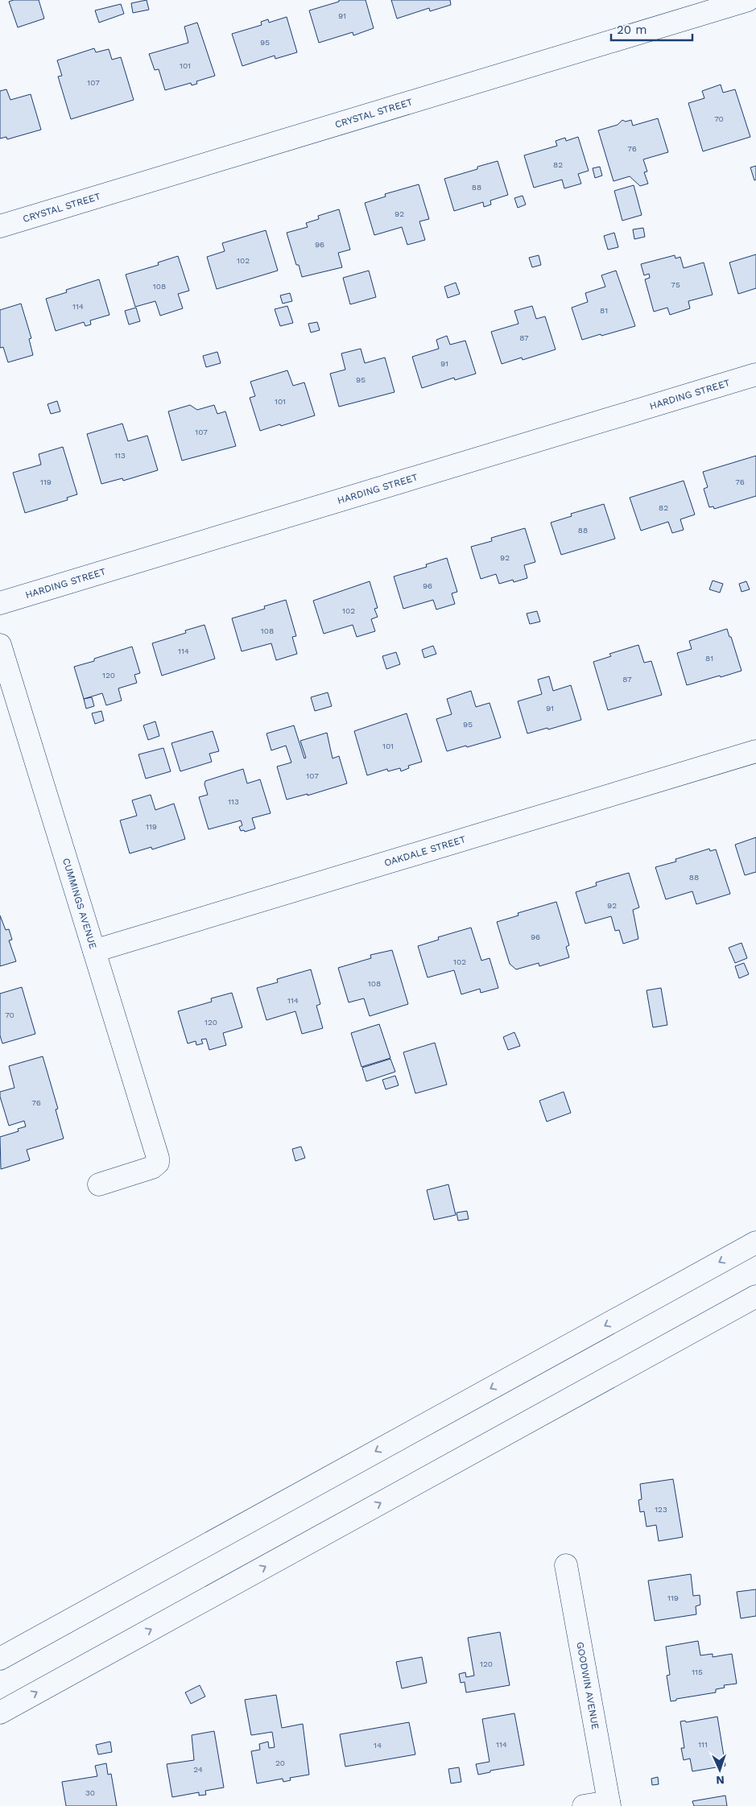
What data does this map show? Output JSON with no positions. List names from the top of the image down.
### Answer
{
  "streets": {
    "main road": [
      "CRYSTAL STREET",
      "HARDING STREET",
      "OAKDALE STREET",
      "CUMMINGS AVENUE",
      "GOODWIN AVENUE"
    ]
  },
  "crossings": [
    ["OAKDALE STREET", "CUMMINGS AVENUE"]
  ],
  "house_numbers": [
    "91",
    "95",
    "101",
    "107",
    "70",
    "76",
    "82",
    "88",
    "92",
    "96",
    "102",
    "75",
    "108",
    "114",
    "81",
    "87",
    "91",
    "95",
    "101",
    "107",
    "113",
    "119",
    "76",
    "82",
    "88",
    "92",
    "96",
    "102",
    "108",
    "114",
    "81",
    "120",
    "87",
    "91",
    "95",
    "101",
    "107",
    "113",
    "119",
    "88",
    "92",
    "96",
    "102",
    "108",
    "114",
    "70",
    "120",
    "76",
    "123",
    "119",
    "120",
    "115",
    "114",
    "111",
    "14",
    "20",
    "24",
    "30"
  ],
  "scale_bar": "20 m",
  "north": "bottom"
}
